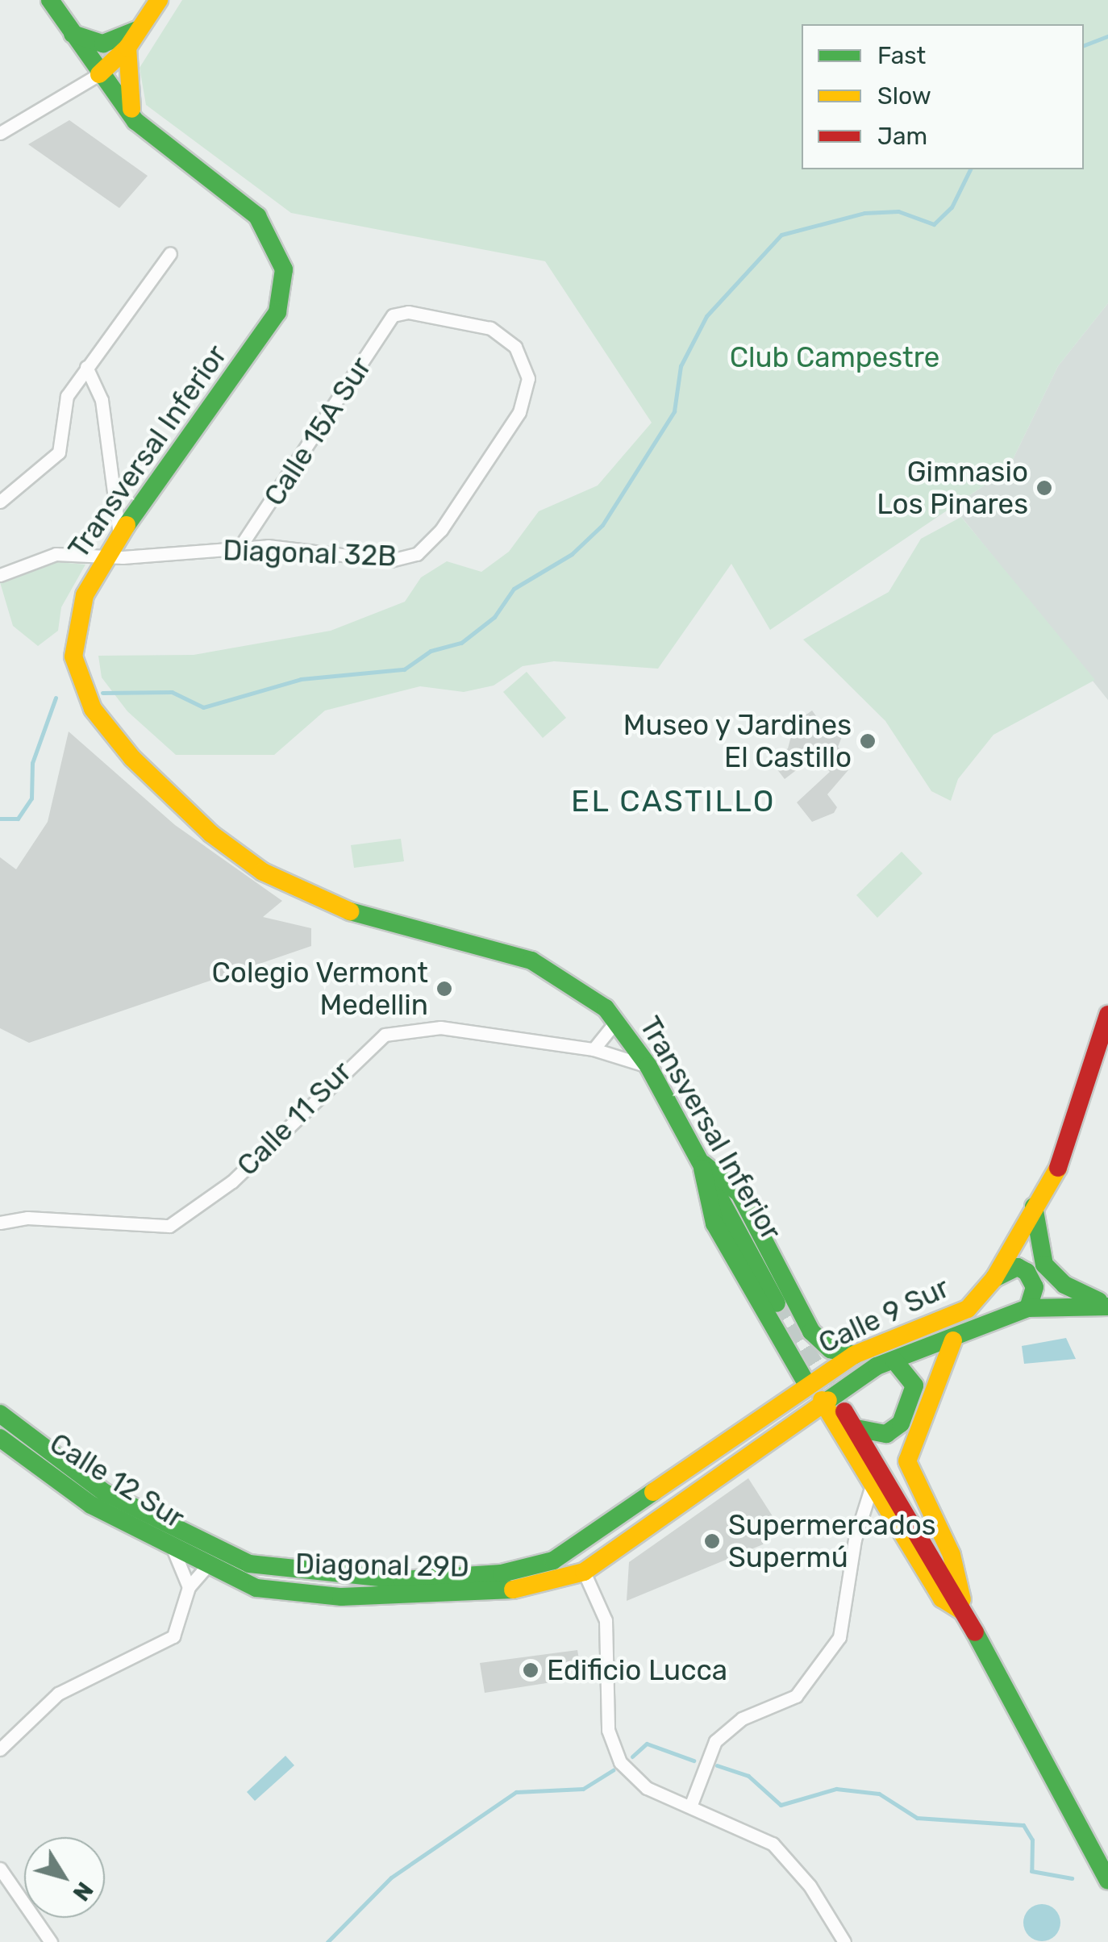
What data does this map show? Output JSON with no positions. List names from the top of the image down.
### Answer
{
  "streets": {
    "main road": [
      "Transversal Inferior",
      "Calle 9 Sur",
      "Calle 12 Sur",
      "Diagonal 29D"
    ],
    "street": ["Calle 15A Sur", "Diagonal 32B", "Calle 11 Sur"]
  },
  "crossings": [
    ["Calle 15A Sur", "Diagonal 32B"],
    ["Transversal Inferior", "Diagonal 32B"],
    ["Transversal Inferior", "Calle 11 Sur"],
    ["Calle 9 Sur", "Diagonal 29D"],
    ["Calle 12 Sur", "Diagonal 29D"]
  ],
  "districts": ["EL CASTILLO"],
  "parks": ["Club Campestre"],
  "places": [
    "Gimnasio Los Pinares",
    "Museo y Jardines El Castillo",
    "Colegio Vermont Medellin",
    "Supermercados Supermú",
    "Edificio Lucca"
  ],
  "legend": ["Fast", "Slow", "Jam"],
  "north": "bottom right"
}
